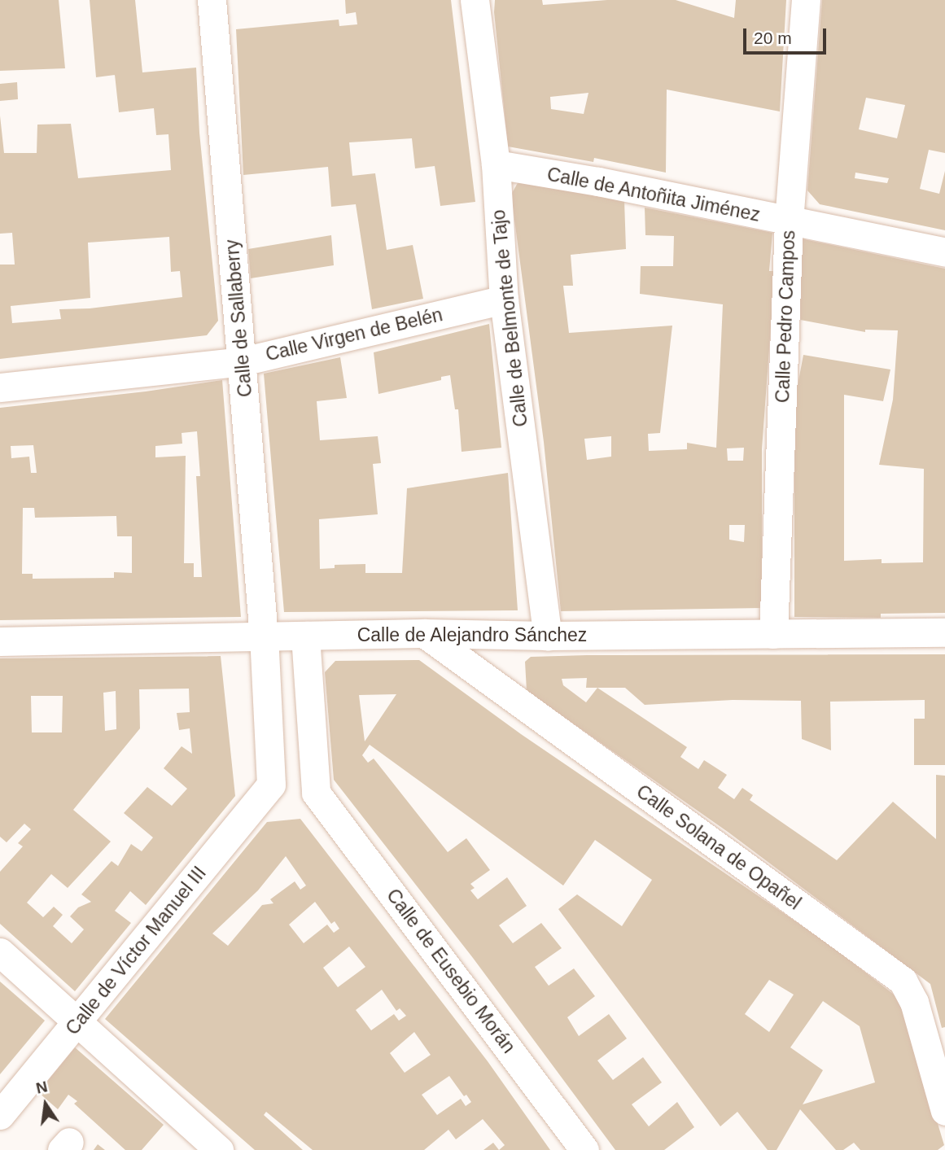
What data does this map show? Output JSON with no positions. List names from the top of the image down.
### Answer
{
  "streets": {
    "street": [
      "Calle de Antoñita Jiménez",
      "Calle Pedro Campos",
      "Calle de Sallaberry",
      "Calle de Belmonte de Tajo",
      "Calle Virgen de Belén",
      "Calle de Alejandro Sánchez",
      "Calle Solana de Opañel",
      "Calle de Víctor Manuel III",
      "Calle de Eusebio Morán"
    ]
  },
  "crossings": [
    ["Calle de Antoñita Jiménez", "Calle Pedro Campos"],
    ["Calle de Antoñita Jiménez", "Calle de Belmonte de Tajo"],
    ["Calle Pedro Campos", "Calle de Alejandro Sánchez"],
    ["Calle de Sallaberry", "Calle Virgen de Belén"],
    ["Calle de Sallaberry", "Calle de Alejandro Sánchez"],
    ["Calle de Belmonte de Tajo", "Calle Virgen de Belén"],
    ["Calle de Belmonte de Tajo", "Calle de Alejandro Sánchez"],
    ["Calle de Alejandro Sánchez", "Calle Solana de Opañel"]
  ],
  "scale_bar": "20 m",
  "north": "top"
}
